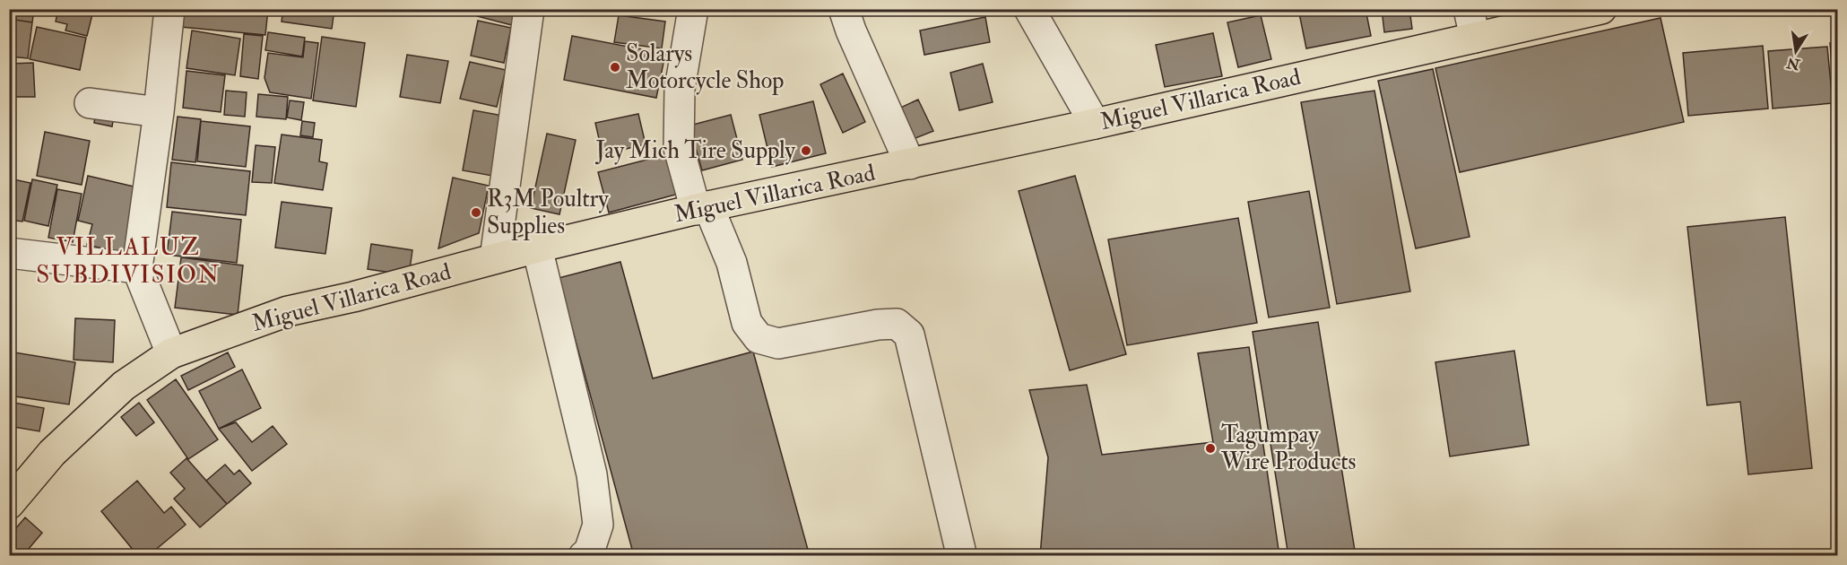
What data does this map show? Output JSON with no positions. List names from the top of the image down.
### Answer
{
  "streets": {
    "main road": ["Miguel Villarica Road"]
  },
  "districts": ["VILLALUZ SUBDIVISION"],
  "places": [
    "Solarys Motorcycle Shop",
    "Jay Mich Tire Supply",
    "R3M Poultry Supplies",
    "Tagumpay Wire Products"
  ],
  "north": "bottom"
}
